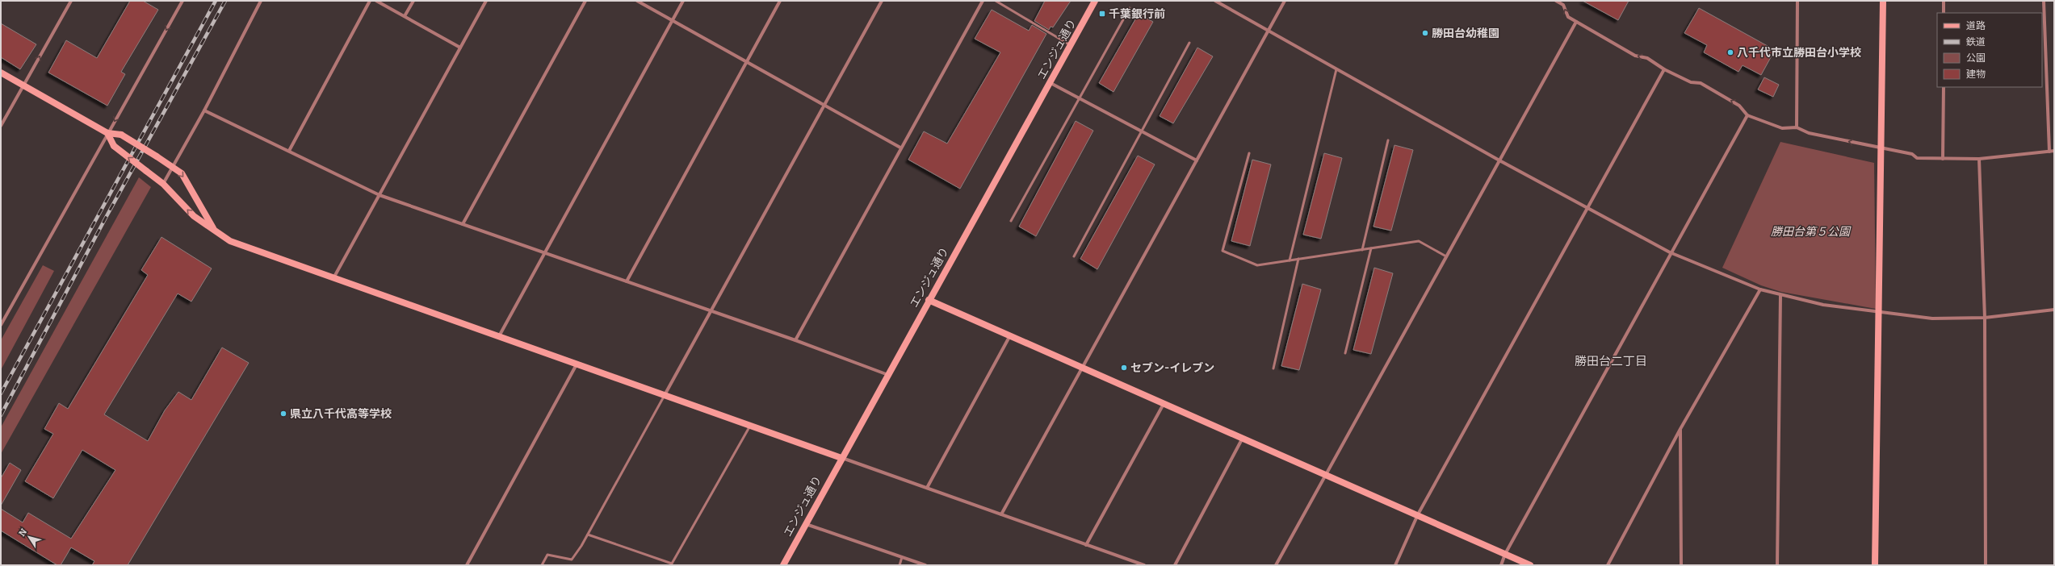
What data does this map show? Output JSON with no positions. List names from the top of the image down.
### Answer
{
  "streets": {
    "street": ["エンジュ通り"]
  },
  "districts": ["勝田台二丁目"],
  "parks": ["勝田台第５公園"],
  "places": {
    "transit": ["千葉銀行前"],
    "other": [
      "勝田台幼稚園",
      "八千代市立勝田台小学校",
      "セブン-イレブン",
      "県立八千代高等学校"
    ]
  },
  "legend": [
    "道路",
    "鉄道",
    "公園",
    "建物"
  ],
  "north": "top left"
}
